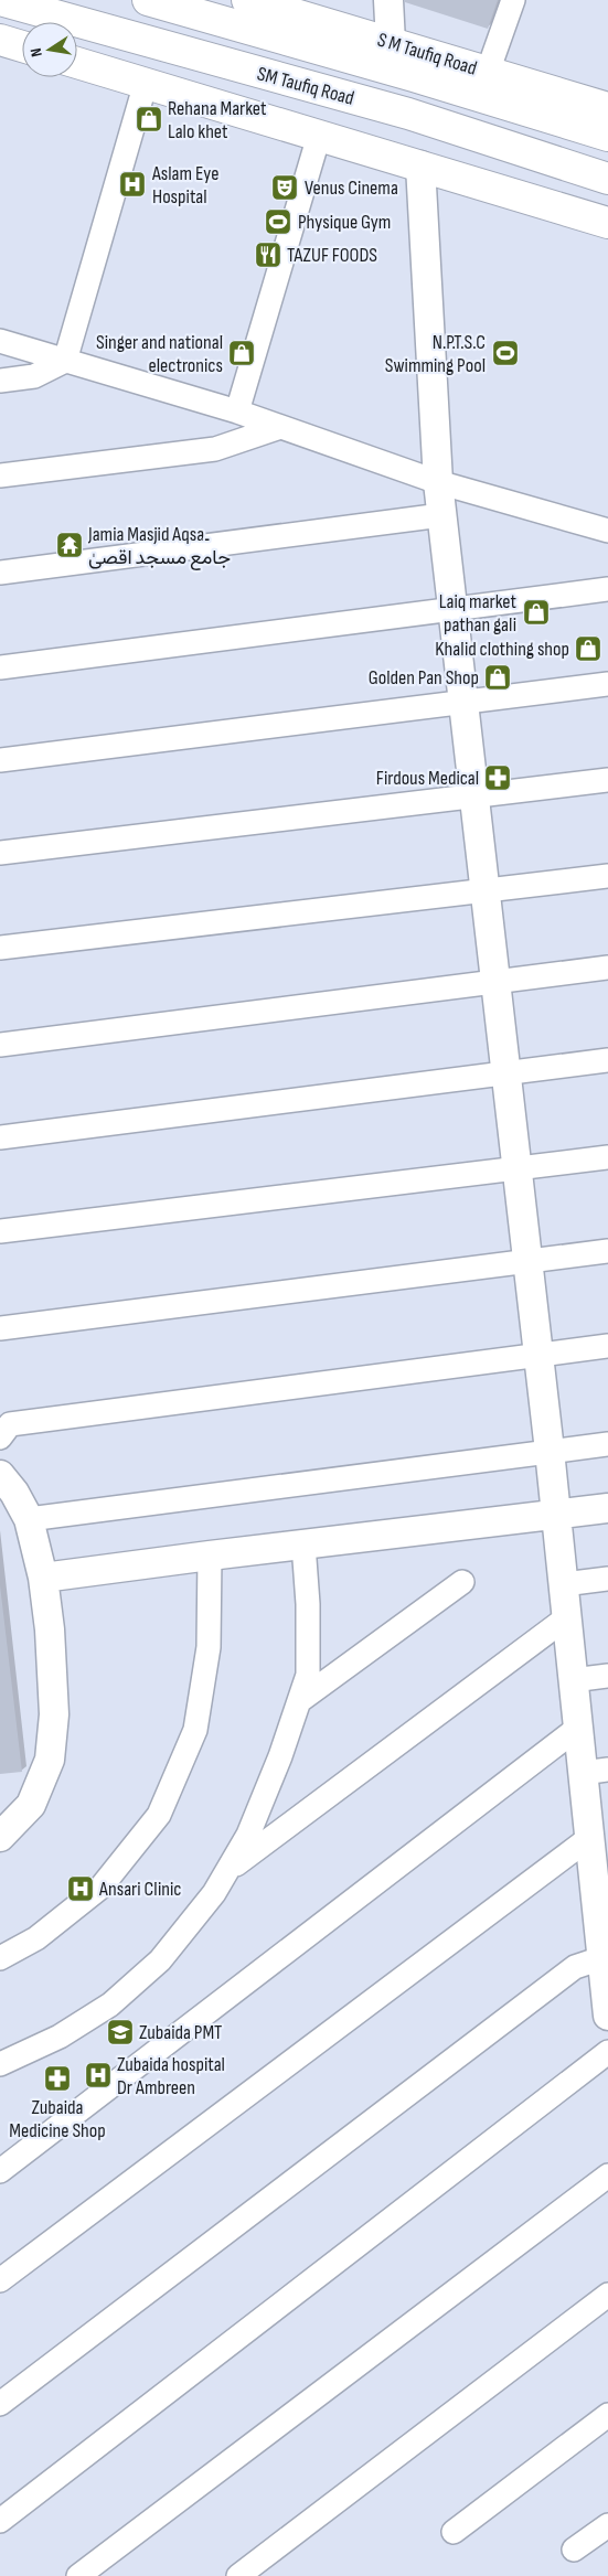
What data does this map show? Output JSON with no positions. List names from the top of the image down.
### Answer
{
  "streets": {
    "main road": ["S M Taufiq Road", "SM Taufiq Road"]
  },
  "places": {
    "shop": [
      "Rehana Market Lalo khet",
      "Singer and national electronics",
      "Laiq market pathan gali",
      "Khalid clothing shop",
      "Golden Pan Shop"
    ],
    "hospital": ["Aslam Eye Hospital", "Ansari Clinic", "Zubaida hospital Dr Ambreen"],
    "theatre": ["Venus Cinema"],
    "sports": ["Physique Gym", "N.P.T.S.C Swimming Pool"],
    "restaurant": ["TAZUF FOODS"],
    "temple": ["Jamia Masjid Aqsa۔ جامع مسجد اقصیٰ"],
    "pharmacy": ["Firdous Medical", "Zubaida Medicine Shop"],
    "school or university": ["Zubaida PMT"]
  },
  "north": "left"
}
